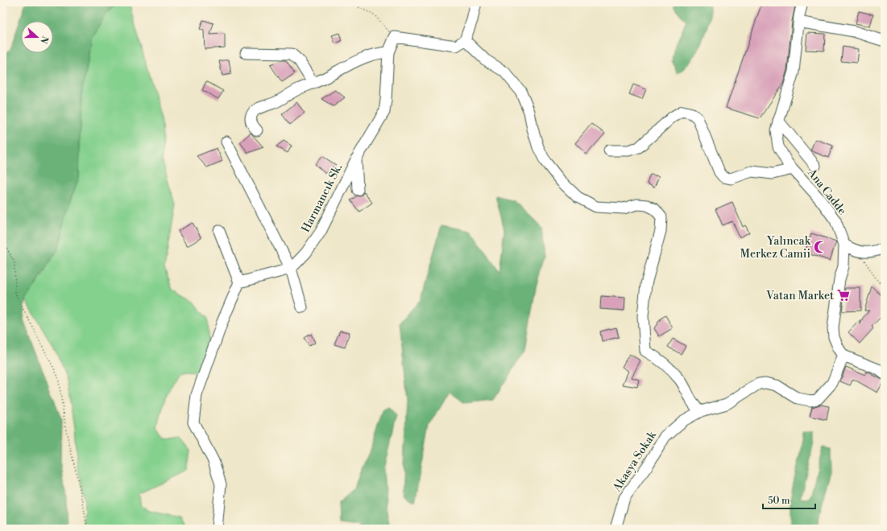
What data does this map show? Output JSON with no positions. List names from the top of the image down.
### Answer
{
  "streets": {
    "street": ["Ana Cadde", "Harmancık Sk.", "Akasya Sokak"]
  },
  "crossings": [
    ["Ana Cadde", "Akasya Sokak"]
  ],
  "places": {
    "mosque": ["Yalıncak Merkez Camii"],
    "supermarket": ["Vatan Market"]
  },
  "scale_bar": "50 m",
  "north": "right"
}
